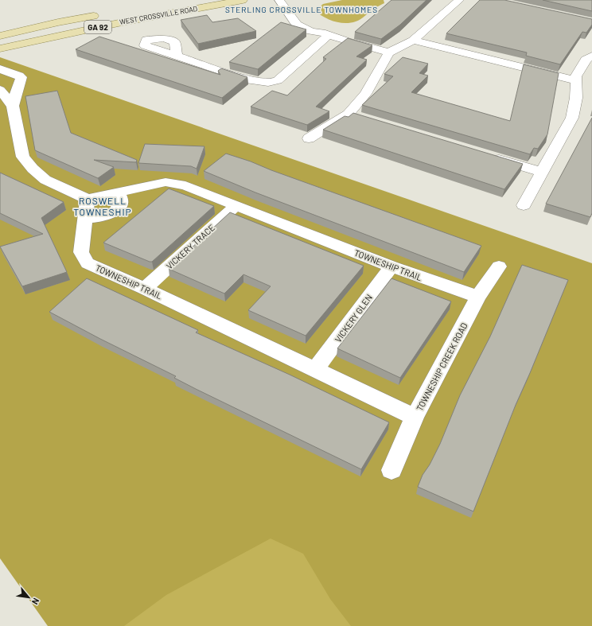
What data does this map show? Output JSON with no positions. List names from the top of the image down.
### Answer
{
  "streets": {
    "main road": ["WEST CROSSVILLE ROAD", "GA 92"],
    "street": [
      "VICKERY TRACE",
      "TOWNESHIP TRAIL",
      "VICKERY GLEN",
      "TOWNESHIP CREEK ROAD"
    ]
  },
  "crossings": [
    ["VICKERY TRACE", "TOWNESHIP TRAIL"],
    ["TOWNESHIP TRAIL", "VICKERY GLEN"],
    ["TOWNESHIP TRAIL", "TOWNESHIP CREEK ROAD"]
  ],
  "districts": ["STERLING CROSSVILLE TOWNHOMES", "ROSWELL TOWNESHIP"],
  "north": "bottom right"
}
